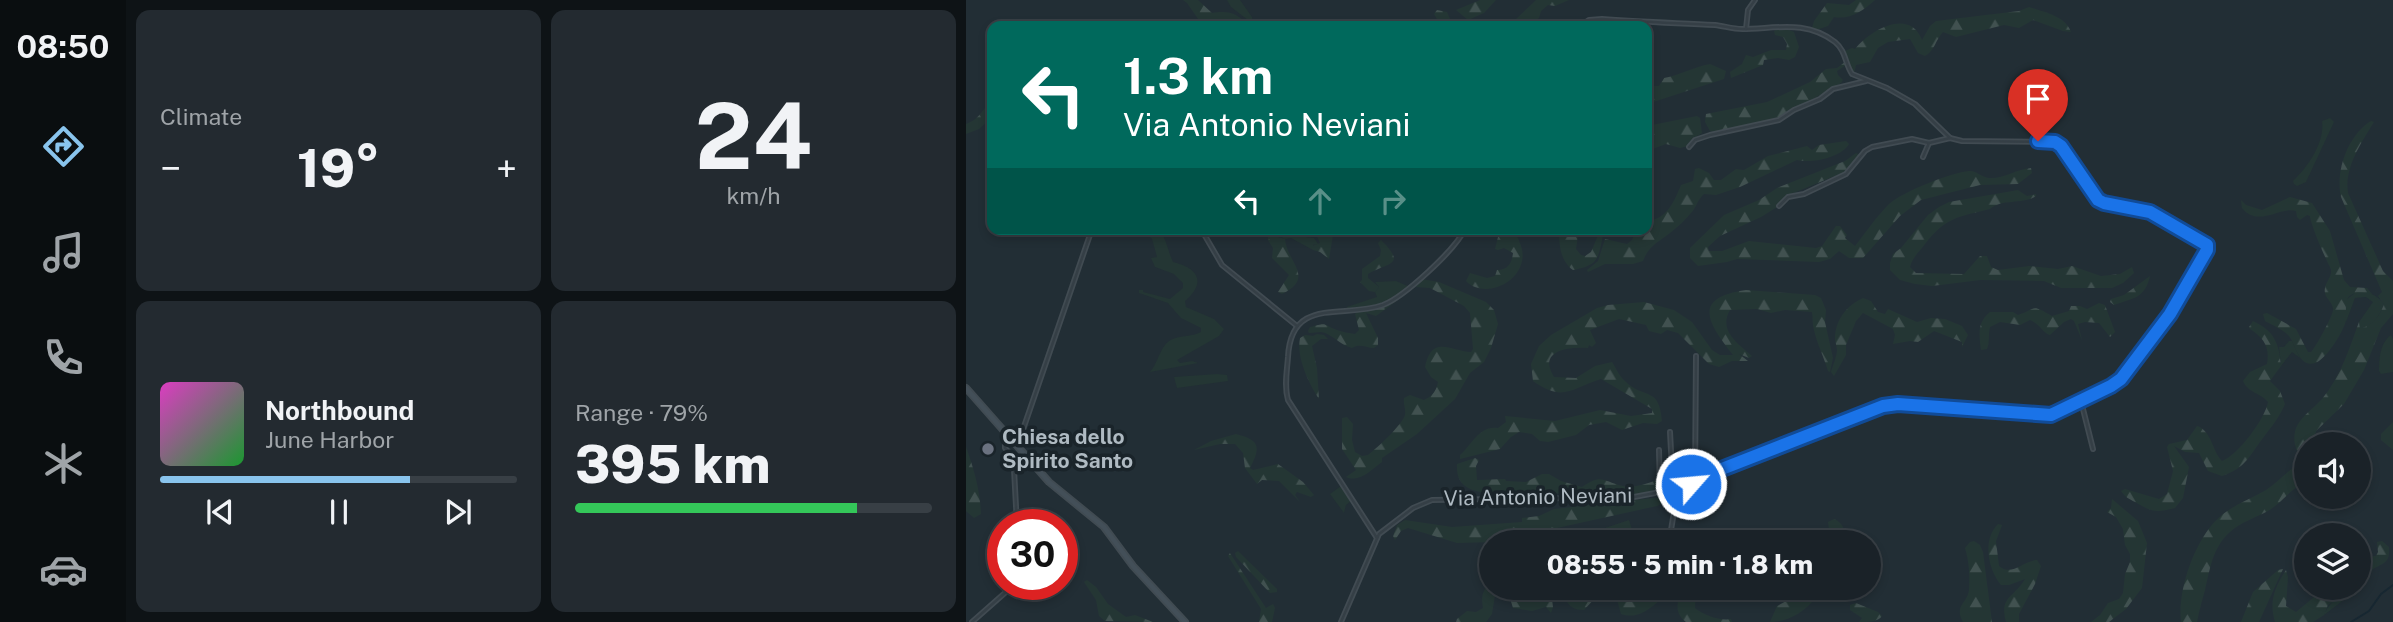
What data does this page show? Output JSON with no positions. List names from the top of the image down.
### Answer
{
  "streets": {
    "street": ["Via Antonio Neviani"]
  },
  "places": ["Chiesa dello Spirito Santo"],
  "page": {
    "tabs": "08:50",
    "tile": [
      "Climate",
      ["24", "km/h"],
      ["Range · 79%", "395 km"]
    ],
    "turn": ["1.3 km", "Via Antonio Neviani"],
    "heat": ["−", "19°", "+"],
    "song": ["Northbound", "June Harbor"],
    "limit": "30",
    "trip": "08:55 · 5 min · 1.8 km"
  }
}
